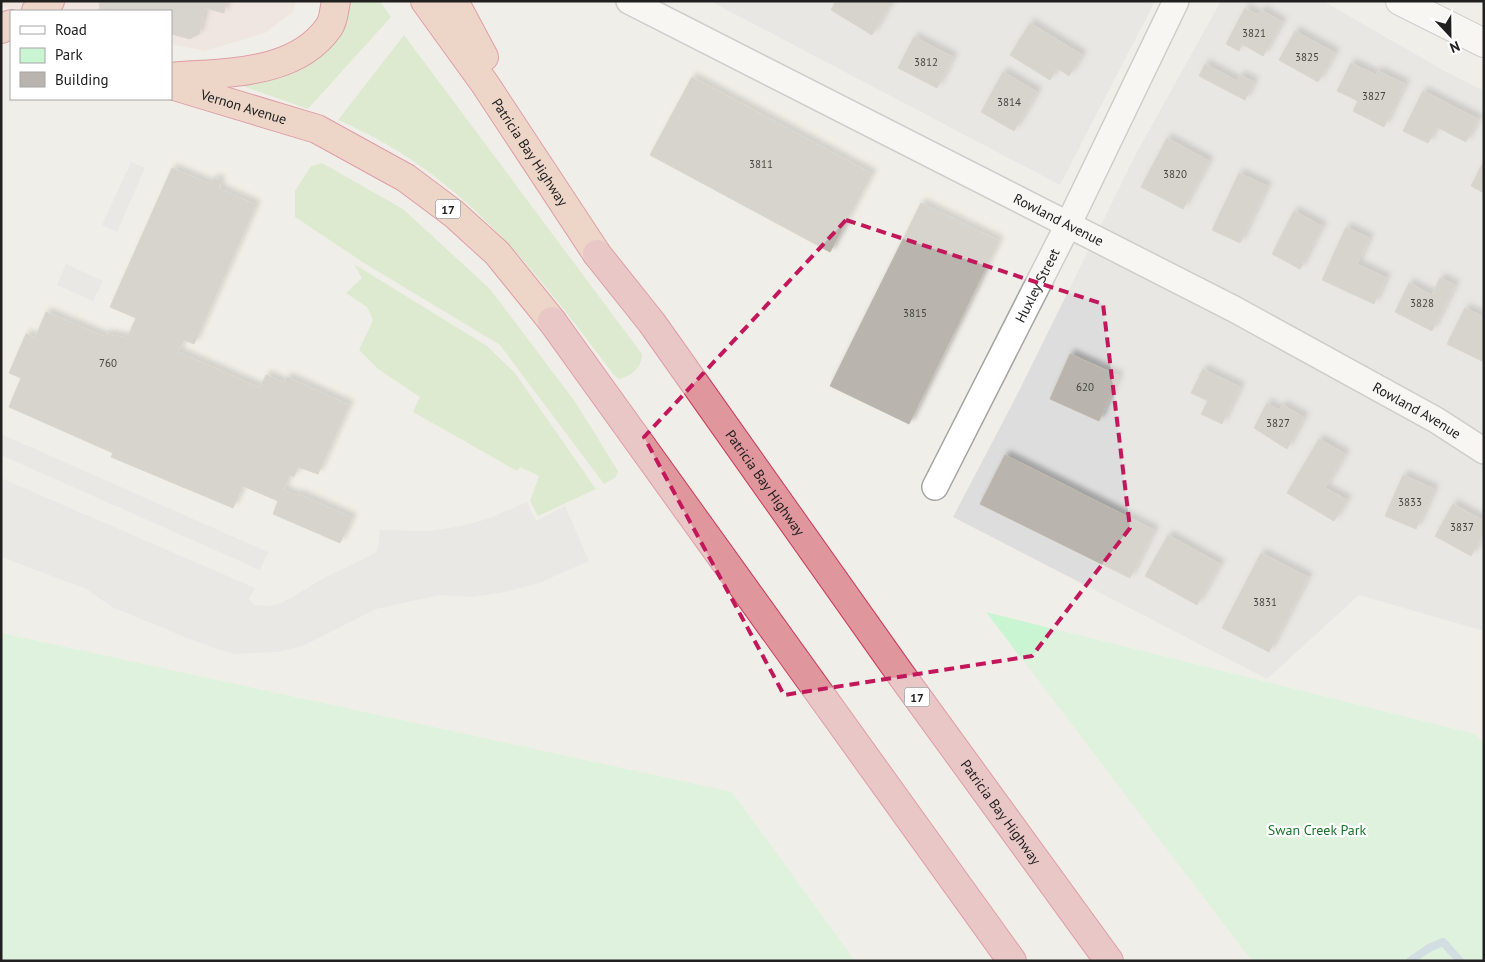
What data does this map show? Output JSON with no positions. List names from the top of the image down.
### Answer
{
  "streets": {
    "highway": ["Vernon Avenue", "Patricia Bay Highway", "17"],
    "street": ["Rowland Avenue", "Huxley Street"]
  },
  "crossings": [
    ["Rowland Avenue", "Huxley Street"]
  ],
  "parks": ["Swan Creek Park"],
  "house_numbers": [
    "3821",
    "3825",
    "3812",
    "3827",
    "3814",
    "3811",
    "3820",
    "3828",
    "3815",
    "760",
    "620",
    "3827",
    "3833",
    "3837",
    "3831"
  ],
  "legend": ["Road", "Park", "Building"],
  "north": "bottom"
}
